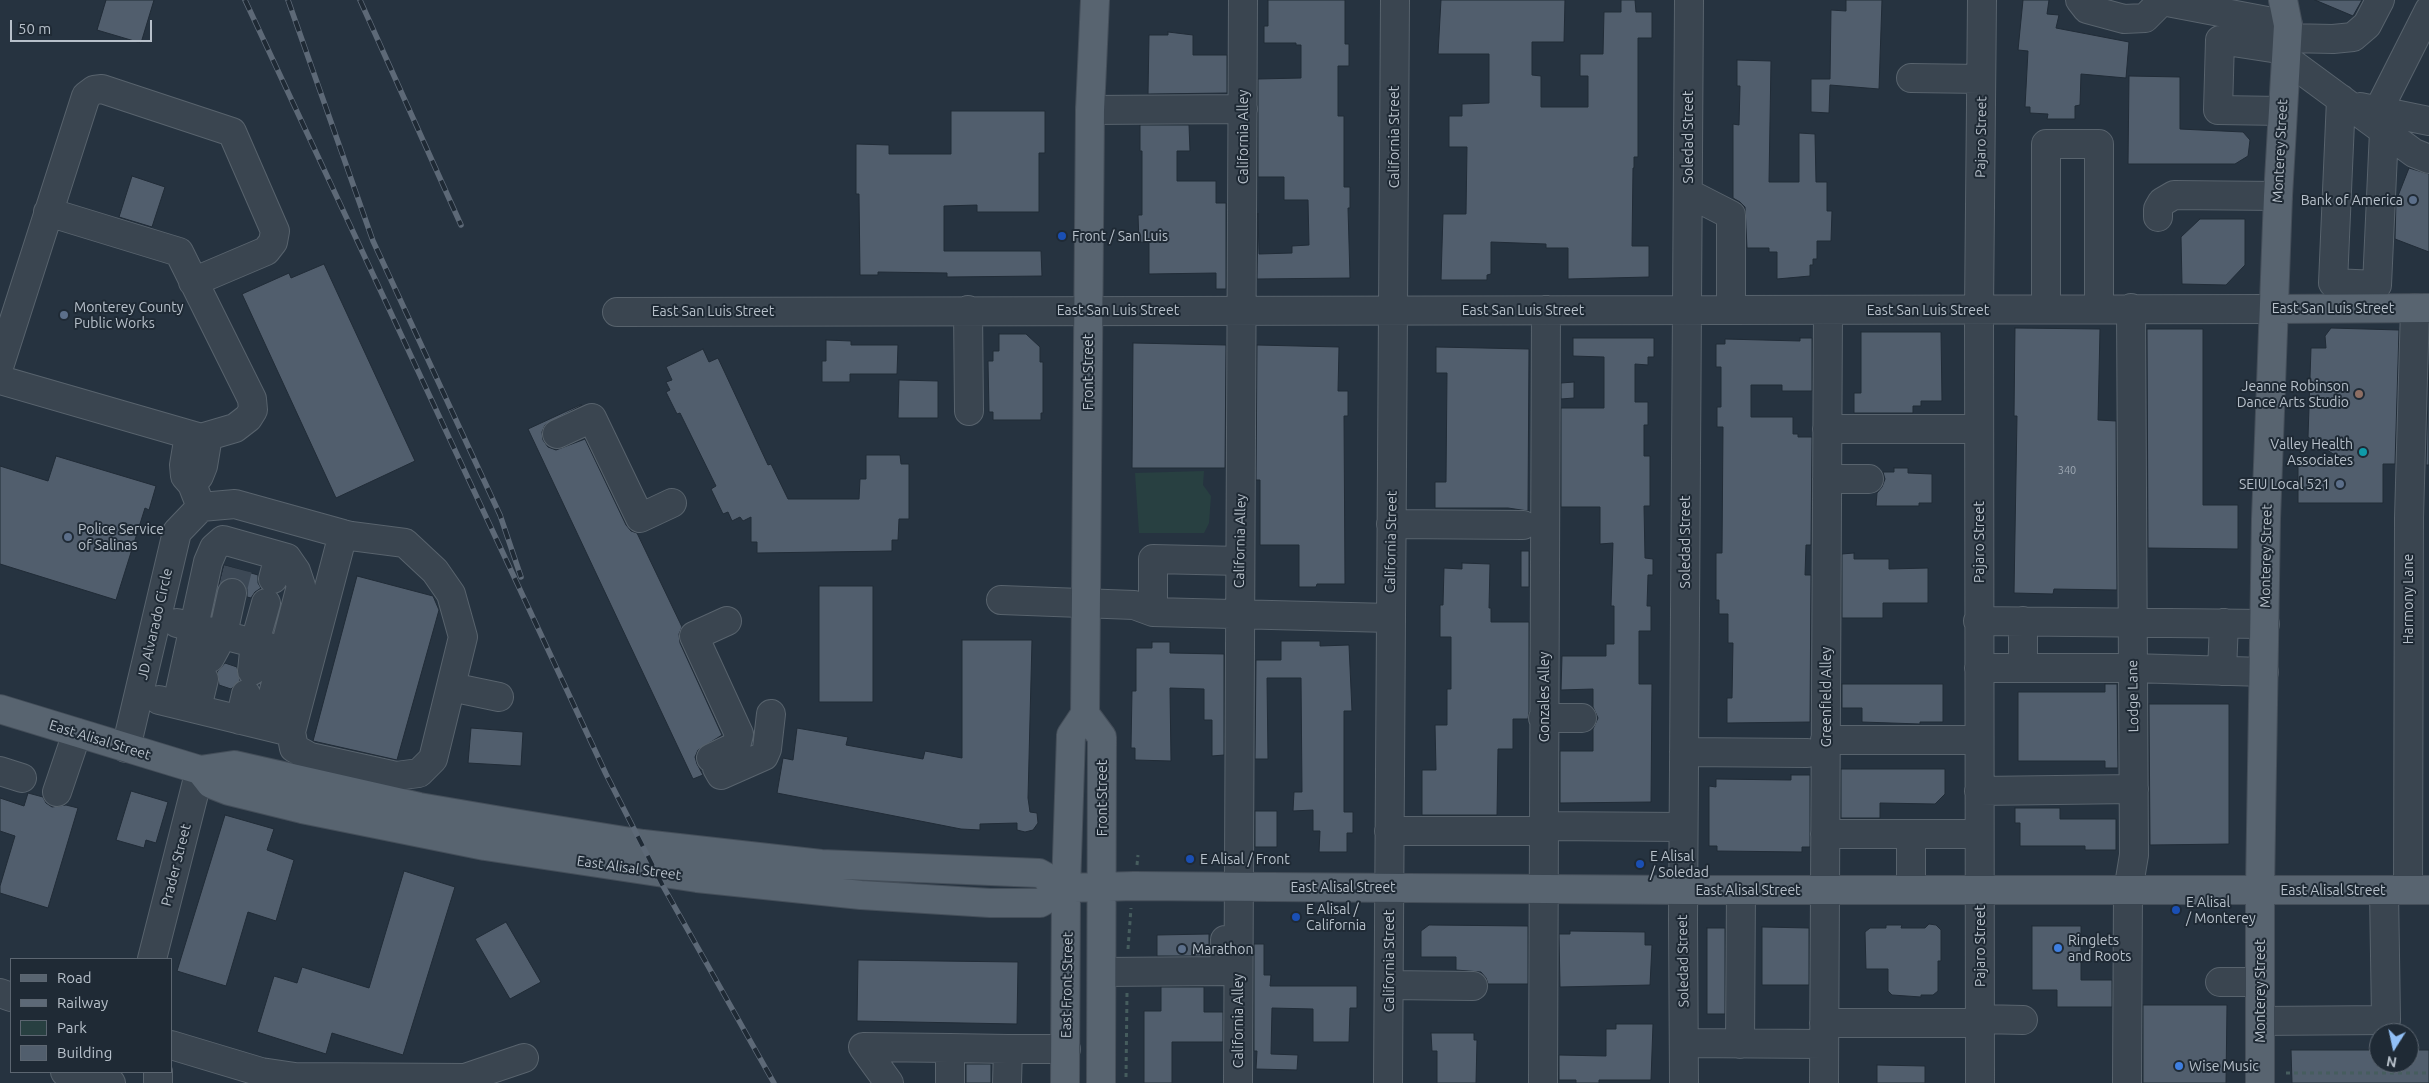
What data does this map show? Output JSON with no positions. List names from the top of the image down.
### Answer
{
  "streets": {
    "main road": [
      "Monterey Street",
      "East San Luis Street",
      "Front Street",
      "East Alisal Street",
      "East Front Street"
    ],
    "street": [
      "California Alley",
      "California Street",
      "Soledad Street",
      "Pajaro Street",
      "Harmony Lane",
      "JD Alvarado Circle",
      "Lodge Lane",
      "Gonzales Alley",
      "Greenfield Alley",
      "Prader Street"
    ]
  },
  "crossings": [
    ["California Alley", "East San Luis Street"],
    ["California Alley", "East Alisal Street"],
    ["California Street", "East San Luis Street"],
    ["California Street", "East Alisal Street"],
    ["Soledad Street", "East San Luis Street"],
    ["Soledad Street", "East Alisal Street"],
    ["Pajaro Street", "East San Luis Street"],
    ["Pajaro Street", "East Alisal Street"],
    ["Monterey Street", "East San Luis Street"],
    ["Monterey Street", "Harmony Lane"],
    ["Monterey Street", "East Alisal Street"],
    ["East San Luis Street", "Front Street"],
    ["East San Luis Street", "Harmony Lane"],
    ["East San Luis Street", "Lodge Lane"],
    ["East San Luis Street", "Gonzales Alley"],
    ["East San Luis Street", "Greenfield Alley"],
    ["Front Street", "East Alisal Street"],
    ["Front Street", "East Front Street"],
    ["Harmony Lane", "East Alisal Street"],
    ["JD Alvarado Circle", "East Alisal Street"],
    ["Lodge Lane", "East Alisal Street"],
    ["Gonzales Alley", "East Alisal Street"],
    ["Greenfield Alley", "East Alisal Street"],
    ["East Alisal Street", "Prader Street"],
    ["East Alisal Street", "East Front Street"]
  ],
  "places": [
    "Bank of America",
    "Front / San Luis",
    "Monterey County Public Works",
    "Jeanne Robinson Dance Arts Studio",
    "Valley Health Associates",
    "SEIU Local 521",
    "Police Service of Salinas",
    "E Alisal / Front",
    "E Alisal / Soledad",
    "E Alisal / Monterey",
    "E Alisal / California",
    "Ringlets and Roots",
    "Marathon",
    "Wise Music"
  ],
  "house_numbers": ["340"],
  "legend": [
    "Road",
    "Railway",
    "Park",
    "Building"
  ],
  "scale_bar": "50 m",
  "north": "bottom"
}
